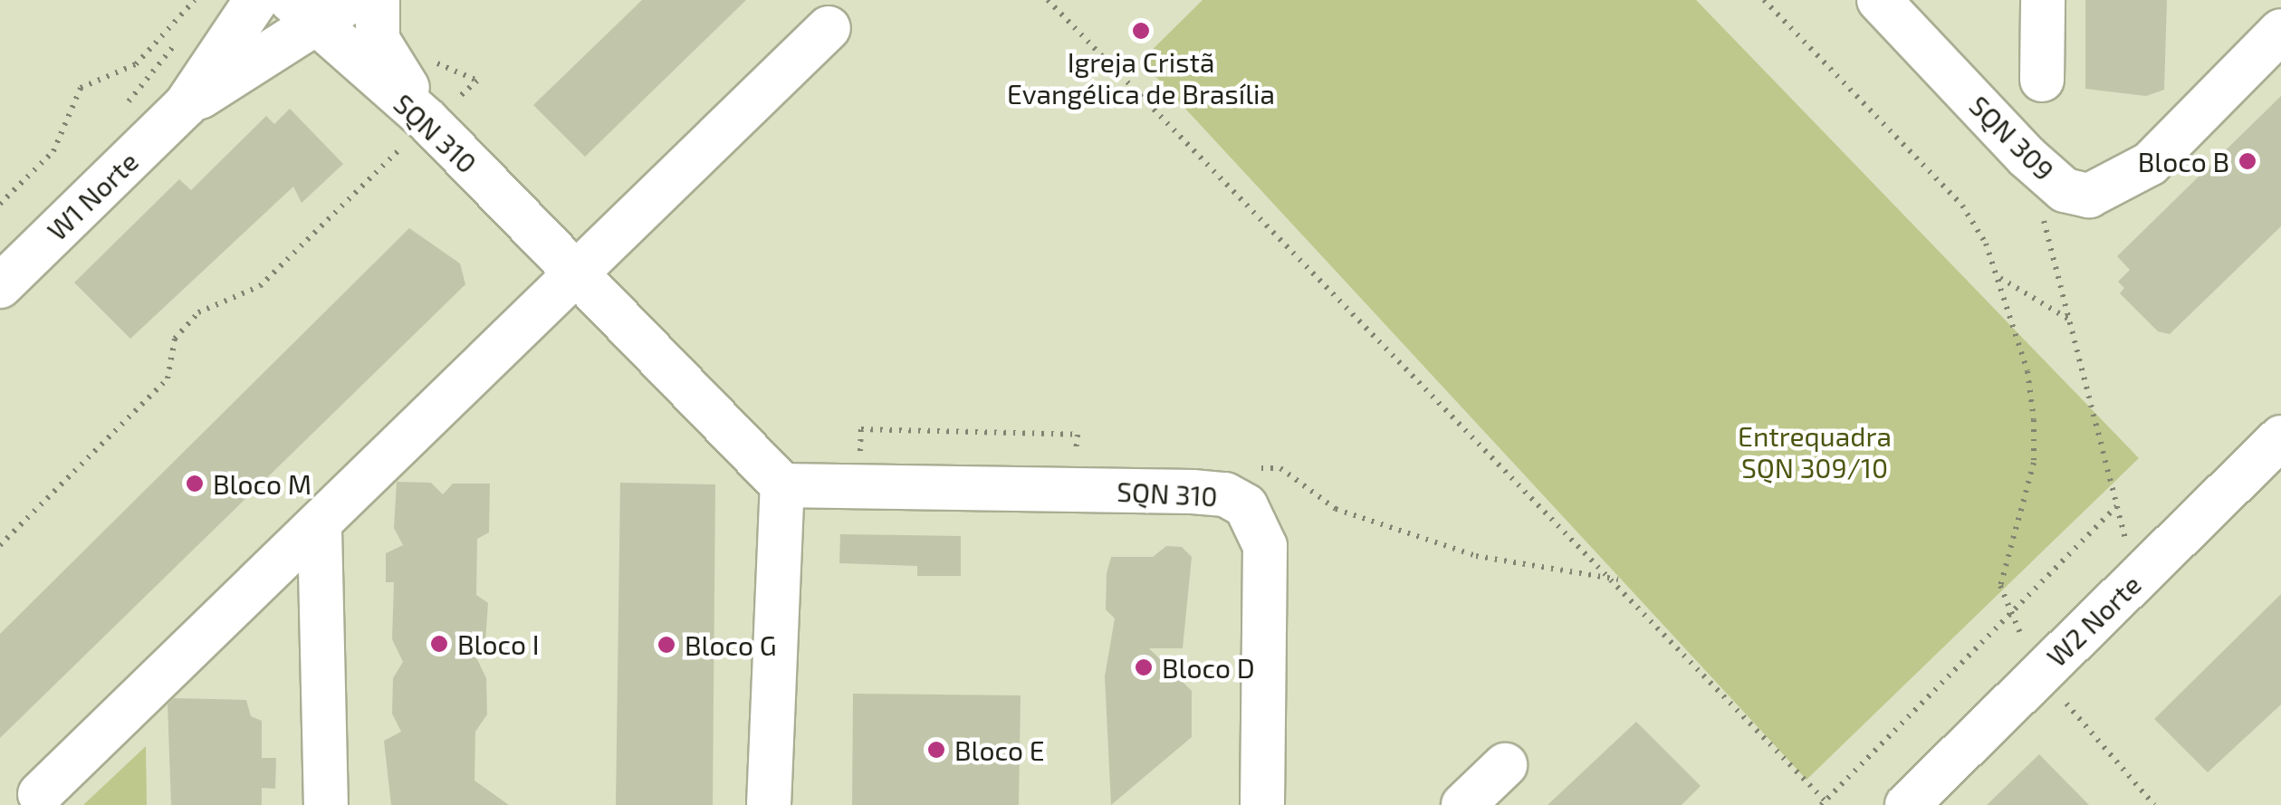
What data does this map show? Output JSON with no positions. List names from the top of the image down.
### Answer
{
  "streets": {
    "street": [
      "SQN 310",
      "SQN 309",
      "W1 Norte",
      "W2 Norte"
    ]
  },
  "crossings": [
    ["SQN 310", "W1 Norte"]
  ],
  "parks": ["Entrequadra SQN 309/10"],
  "places": [
    "Igreja Cristã Evangélica de Brasília",
    "Bloco B",
    "Bloco M",
    "Bloco I",
    "Bloco G",
    "Bloco D",
    "Bloco E"
  ]
}
